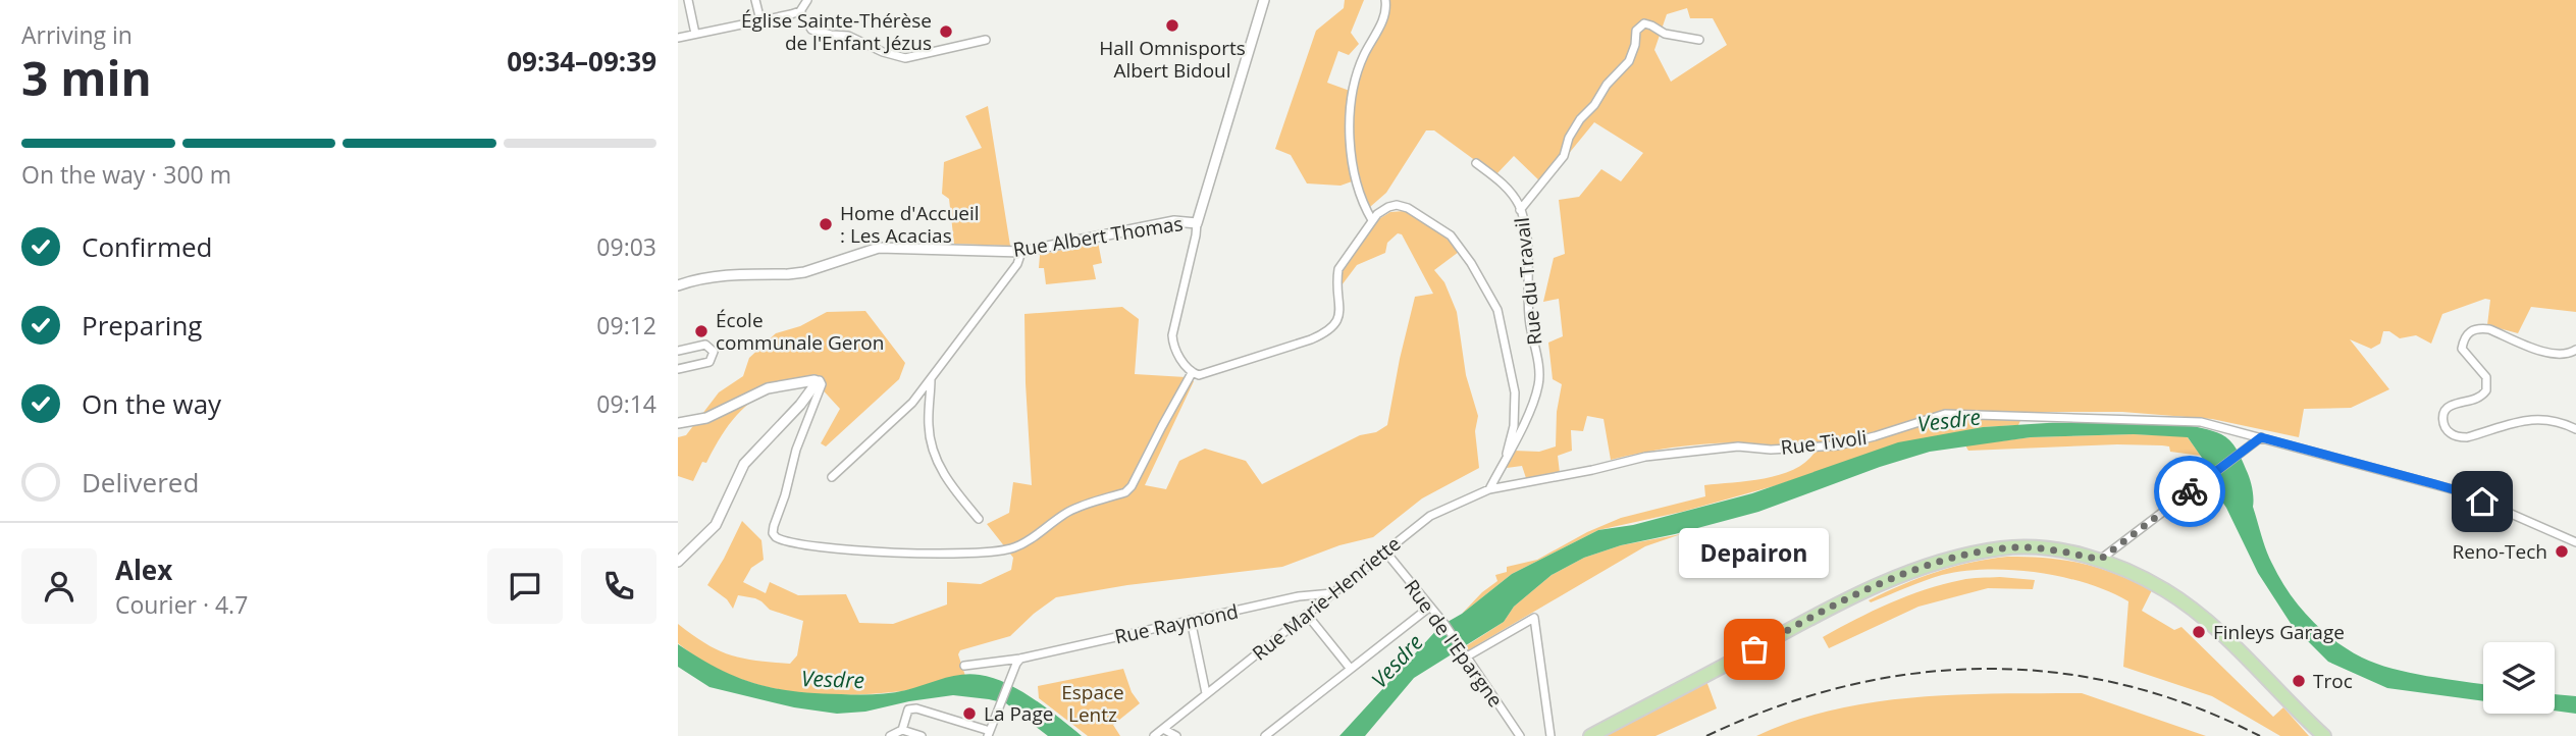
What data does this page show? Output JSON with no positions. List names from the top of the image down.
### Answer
{
  "streets": {
    "street": [
      "Rue Albert Thomas",
      "Rue du Travail",
      "Rue Tivoli",
      "Rue Marie-Henriette",
      "Rue Raymond",
      "Rue de l'Epargne"
    ]
  },
  "crossings": [
    ["Rue Tivoli", "Rue Marie-Henriette"],
    ["Rue Marie-Henriette", "Rue Raymond"],
    ["Rue Marie-Henriette", "Rue de l'Epargne"]
  ],
  "water": ["Vesdre"],
  "parks": ["Espace Lentz"],
  "places": [
    "Hall Omnisports Albert Bidoul",
    "Église Sainte-Thérèse de l'Enfant Jézus",
    "Home d'Accueil : Les Acacias",
    "École communale Geron",
    "Reno-Tech",
    "Finleys Garage",
    "Depairon",
    "Troc",
    "La Page"
  ],
  "page": {
    "heading": ["3 min", "Arriving in", "09:34–09:39"],
    "panel": ["Alex", "Courier · 4.7"],
    "bar": "On the way · 300 m",
    "list": [
      ["Confirmed", "09:03"],
      ["Preparing", "09:12"],
      ["On the way", "09:14"],
      "Delivered"
    ],
    "bubble": "Depairon"
  }
}
